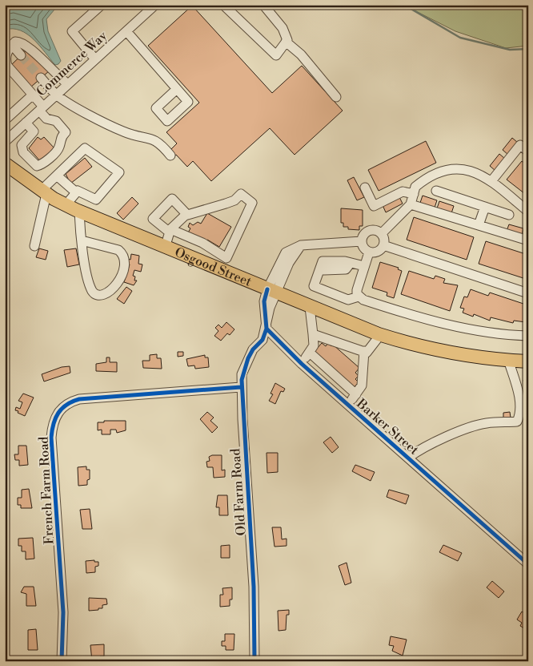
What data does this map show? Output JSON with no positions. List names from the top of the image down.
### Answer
{
  "streets": {
    "highway": ["Osgood Street"],
    "street": [
      "Commerce Way",
      "Barker Street",
      "French Farm Road",
      "Old Farm Road"
    ]
  },
  "crossings": [
    ["Barker Street", "Old Farm Road"],
    ["French Farm Road", "Old Farm Road"]
  ]
}
